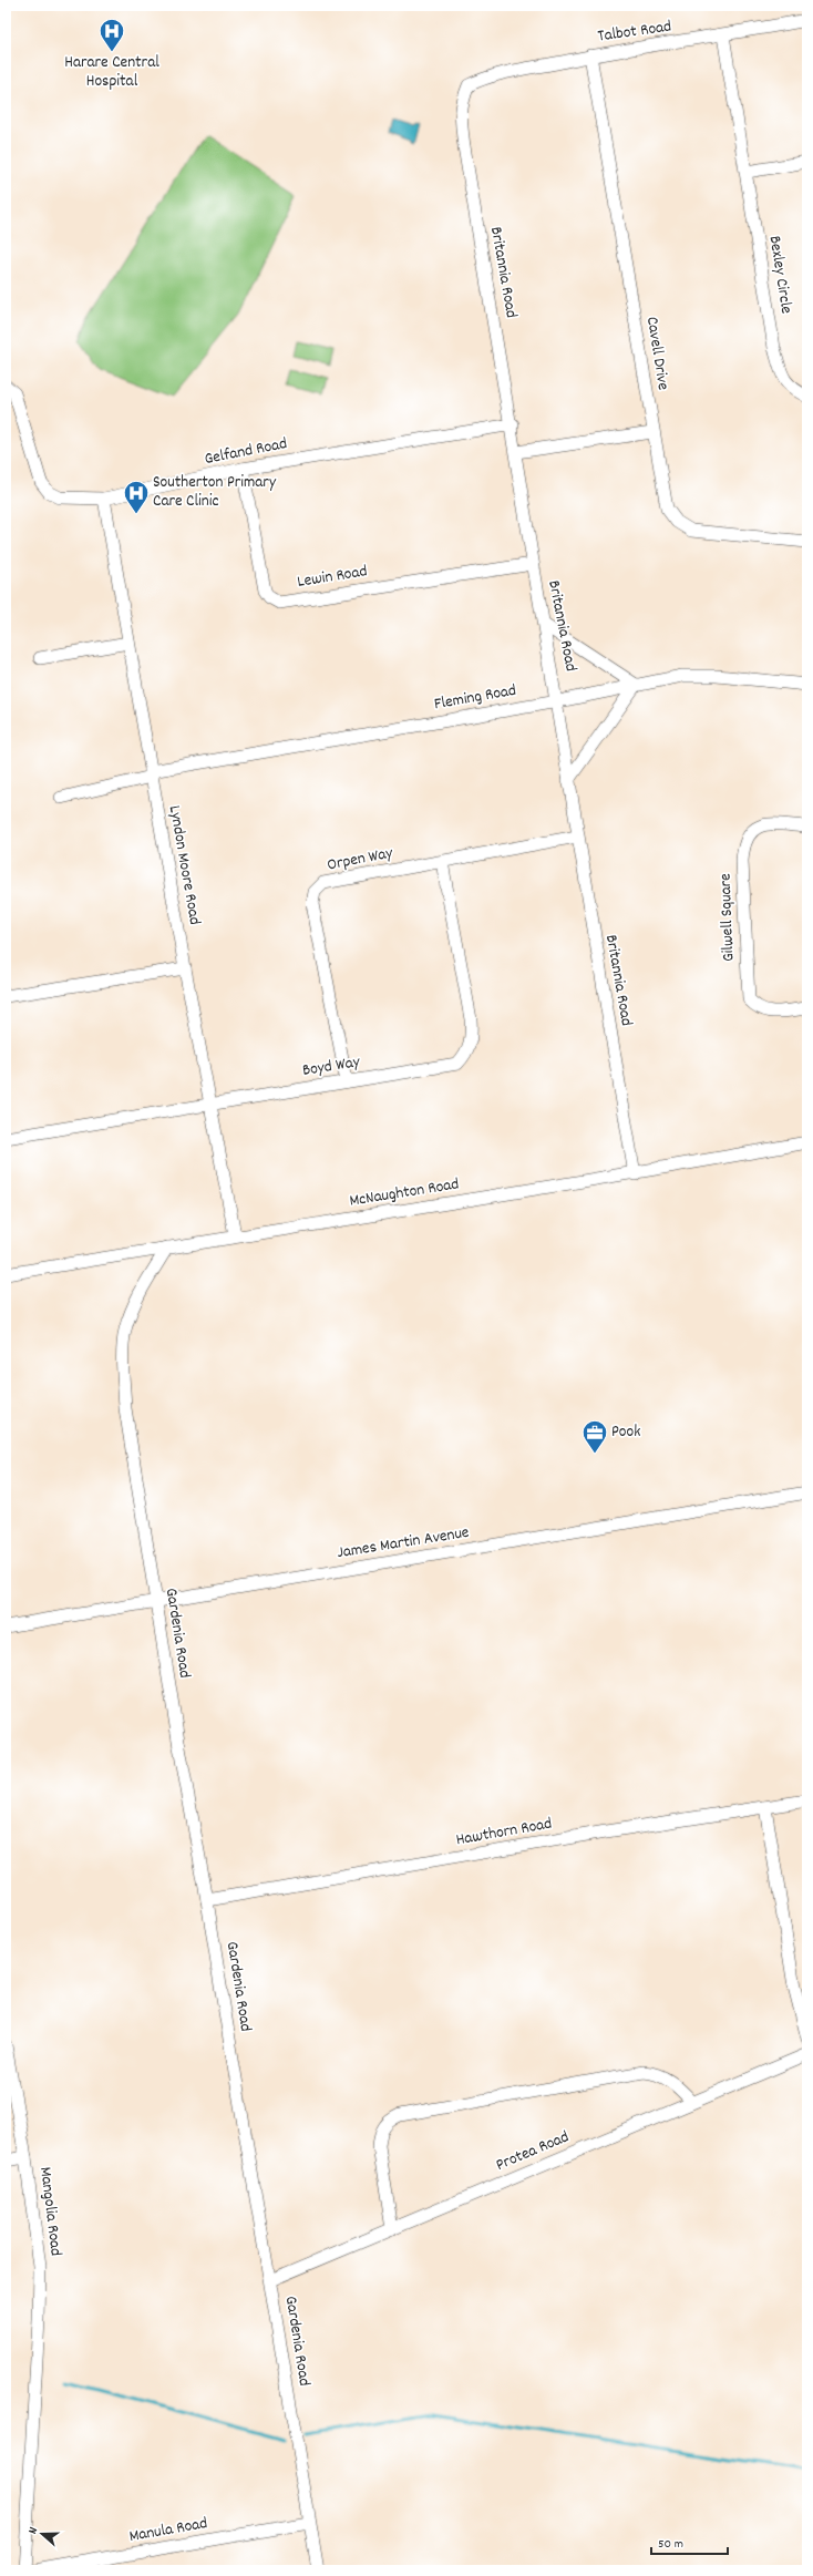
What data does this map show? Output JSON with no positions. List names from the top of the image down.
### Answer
{
  "streets": {
    "street": [
      "Talbot Road",
      "Britannia Road",
      "Bexley Circle",
      "Cavell Drive",
      "Gelfand Road",
      "Lewin Road",
      "Fleming Road",
      "Orpen Way",
      "Lyndon Moore Road",
      "Gilwell Square",
      "Boyd Way",
      "McNaughton Road",
      "James Martin Avenue",
      "Gardenia Road",
      "Hawthorn Road",
      "Protea Road",
      "Mangolia Road",
      "Manula Road"
    ]
  },
  "crossings": [
    ["Talbot Road", "Britannia Road"],
    ["Talbot Road", "Bexley Circle"],
    ["Talbot Road", "Cavell Drive"],
    ["Britannia Road", "Gelfand Road"],
    ["Britannia Road", "Lewin Road"],
    ["Britannia Road", "Fleming Road"],
    ["Britannia Road", "Orpen Way"],
    ["Britannia Road", "McNaughton Road"],
    ["Gelfand Road", "Lewin Road"],
    ["Gelfand Road", "Lyndon Moore Road"],
    ["Fleming Road", "Lyndon Moore Road"],
    ["Orpen Way", "Boyd Way"],
    ["Lyndon Moore Road", "Boyd Way"],
    ["Lyndon Moore Road", "McNaughton Road"],
    ["McNaughton Road", "Gardenia Road"],
    ["James Martin Avenue", "Gardenia Road"],
    ["Gardenia Road", "Hawthorn Road"],
    ["Gardenia Road", "Protea Road"],
    ["Gardenia Road", "Manula Road"]
  ],
  "places": {
    "hospital": ["Harare Central Hospital", "Southerton Primary Care Clinic"],
    "office": ["Pook"]
  },
  "scale_bar": "50 m",
  "north": "left"
}
